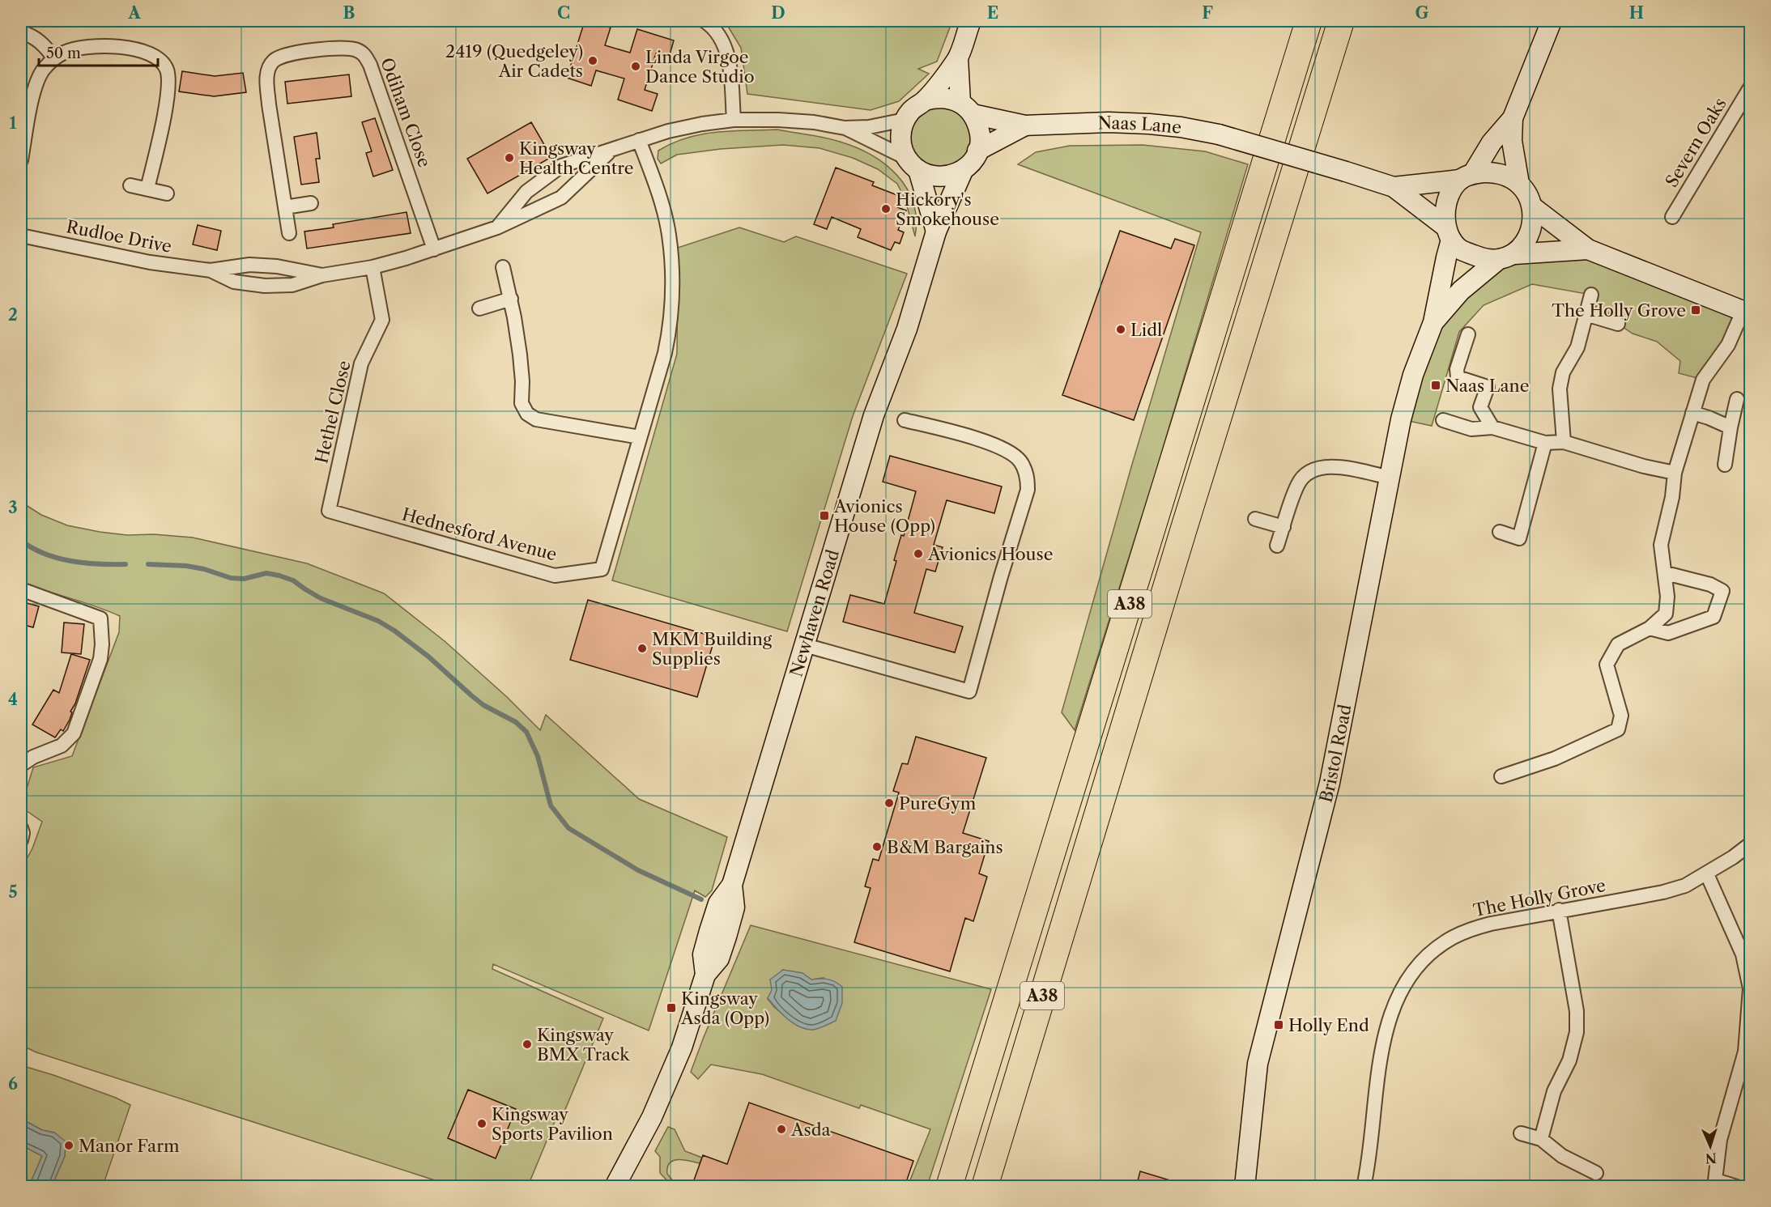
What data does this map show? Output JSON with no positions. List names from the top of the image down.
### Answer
{
  "streets": {
    "highway": ["A38"],
    "street": [
      "Odiham Close",
      "Naas Lane",
      "Severn Oaks",
      "Rudloe Drive",
      "Hethel Close",
      "Hednesford Avenue",
      "Newhaven Road",
      "Bristol Road",
      "The Holly Grove"
    ]
  },
  "crossings": [
    ["Odiham Close", "Rudloe Drive"],
    ["Naas Lane", "Newhaven Road"],
    ["Naas Lane", "Bristol Road"],
    ["Rudloe Drive", "Hethel Close"],
    ["Rudloe Drive", "Hednesford Avenue"],
    ["Hethel Close", "Hednesford Avenue"]
  ],
  "places": {
    "other": [
      "2419 (Quedgeley) Air Cadets",
      "Linda Virgoe Dance Studio",
      "Kingsway Health Centre",
      "Hickory's Smokehouse",
      "Lidl",
      "Avionics House",
      "MKM Building Supplies",
      "PureGym",
      "B&M Bargains",
      "Kingsway BMX Track",
      "Kingsway Sports Pavilion",
      "Asda",
      "Manor Farm"
    ],
    "transit": [
      "The Holly Grove",
      "Naas Lane",
      "Avionics House (Opp)",
      "Kingsway Asda (Opp)",
      "Holly End"
    ]
  },
  "scale_bar": "50 m",
  "north": "bottom",
  "grid": {
    "columns": [
      "A",
      "B",
      "C",
      "D",
      "E",
      "F",
      "G",
      "H"
    ],
    "rows": [
      "1",
      "2",
      "3",
      "4",
      "5",
      "6"
    ]
  }
}
